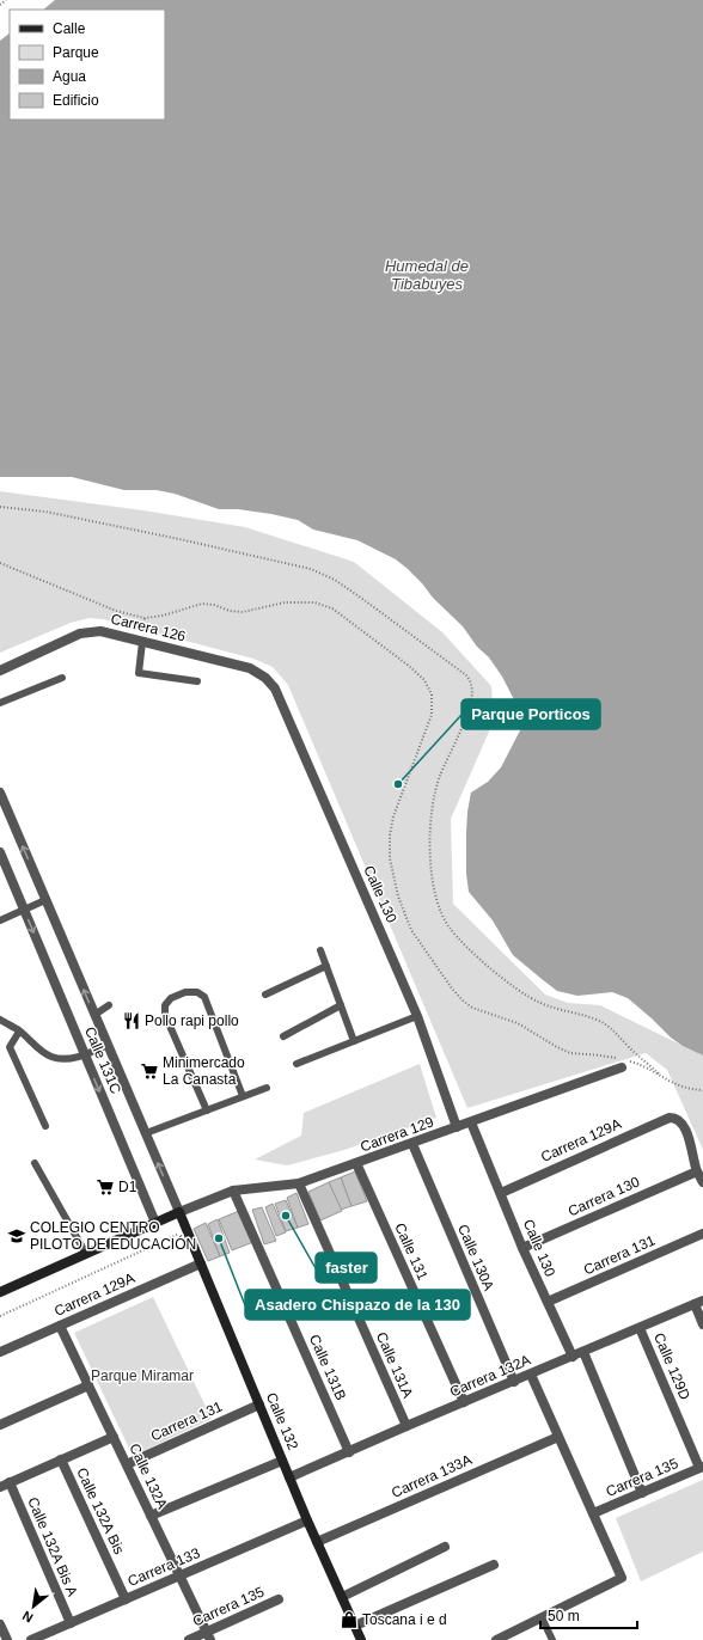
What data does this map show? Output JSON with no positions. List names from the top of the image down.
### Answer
{
  "streets": {
    "street": [
      "Carrera 126",
      "Calle 130",
      "Calle 131C",
      "Carrera 129",
      "Carrera 129A",
      "Carrera 130",
      "Calle 131",
      "Carrera 131",
      "Calle 130A",
      "Calle 131A",
      "Calle 129D",
      "Calle 131B",
      "Carrera 132A",
      "Calle 132",
      "Calle 132A",
      "Carrera 133A",
      "Carrera 135",
      "Calle 132A Bis",
      "Calle 132A Bis A",
      "Carrera 133"
    ]
  },
  "crossings": [
    ["Carrera 126", "Calle 130"],
    ["Calle 130", "Carrera 129"],
    ["Calle 130", "Carrera 129A"],
    ["Calle 130", "Carrera 130"],
    ["Calle 130", "Carrera 131"],
    ["Calle 130", "Carrera 132A"],
    ["Calle 131C", "Carrera 129"],
    ["Calle 131C", "Calle 132"],
    ["Carrera 129", "Calle 131"],
    ["Carrera 129", "Calle 130A"],
    ["Carrera 129", "Calle 131A"],
    ["Carrera 129", "Calle 131B"],
    ["Carrera 129", "Calle 132"],
    ["Carrera 129A", "Carrera 130"],
    ["Carrera 129A", "Calle 132"],
    ["Carrera 129A", "Calle 132A"],
    ["Calle 131", "Carrera 132A"],
    ["Carrera 131", "Calle 132"],
    ["Carrera 131", "Calle 132A"],
    ["Calle 130A", "Carrera 132A"],
    ["Calle 131A", "Carrera 132A"],
    ["Calle 129D", "Carrera 132A"],
    ["Calle 129D", "Carrera 135"],
    ["Calle 131B", "Carrera 132A"],
    ["Carrera 132A", "Calle 132"],
    ["Calle 132", "Carrera 133A"],
    ["Calle 132", "Carrera 133"],
    ["Calle 132A", "Carrera 135"],
    ["Calle 132A", "Carrera 133"],
    ["Calle 132A Bis", "Carrera 133"],
    ["Calle 132A Bis A", "Carrera 133"]
  ],
  "water": ["Humedal de Tibabuyes"],
  "parks": ["Parque Miramar"],
  "places": {
    "other": ["Parque Porticos", "faster", "Asadero Chispazo de la 130"],
    "restaurant": ["Pollo rapi pollo"],
    "supermarket": ["Minimercado La Canasta", "D1"],
    "school or university": ["COLEGIO CENTRO PILOTO DE EDUCACIÓN"],
    "shop": ["Toscana i e d"]
  },
  "legend": [
    "Calle",
    "Parque",
    "Agua",
    "Edificio"
  ],
  "scale_bar": "50 m",
  "north": "bottom left"
}
